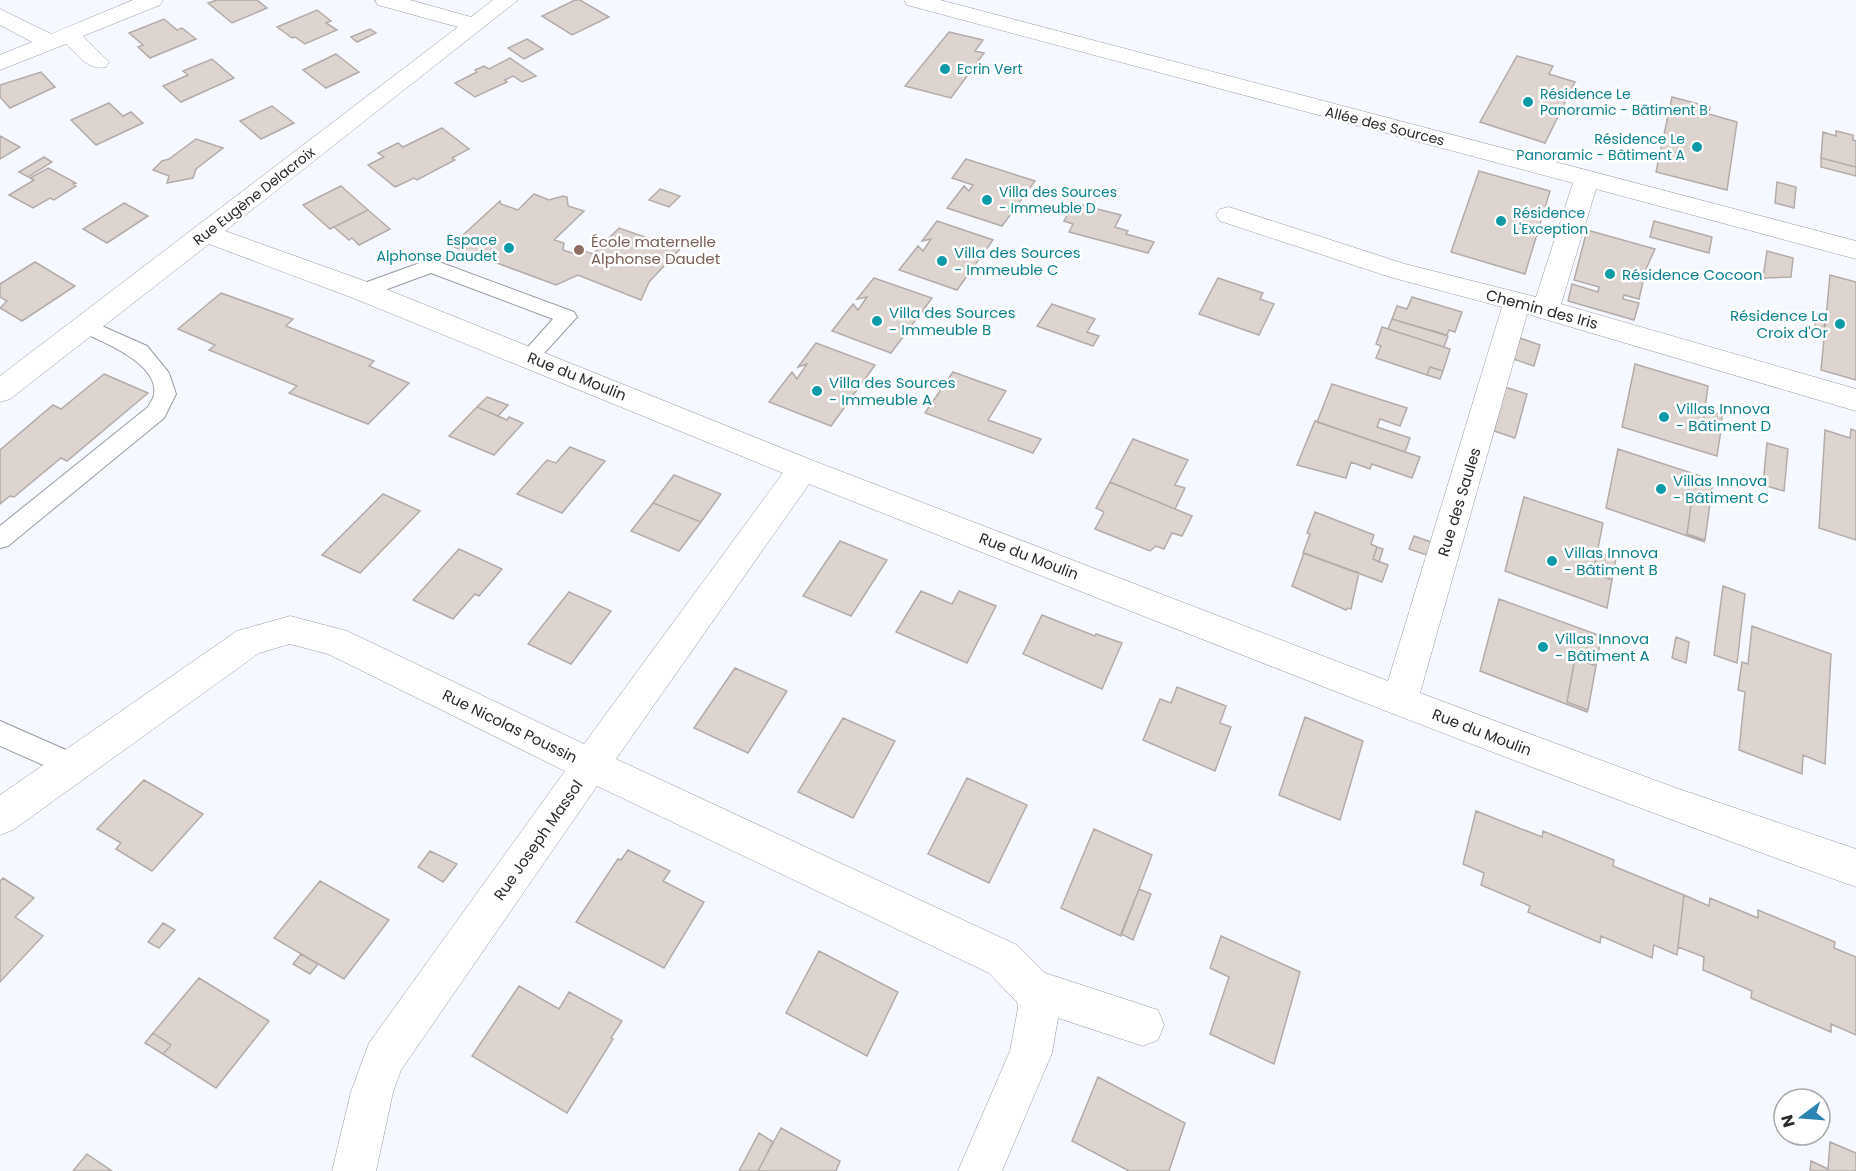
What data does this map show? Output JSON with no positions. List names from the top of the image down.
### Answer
{
  "streets": {
    "street": [
      "Allée des Sources",
      "Rue Eugène Delacroix",
      "Chemin des Iris",
      "Rue du Moulin",
      "Rue des Saules",
      "Rue Nicolas Poussin",
      "Rue Joseph Massol"
    ]
  },
  "crossings": [
    ["Allée des Sources", "Rue des Saules"],
    ["Rue Eugène Delacroix", "Rue du Moulin"],
    ["Chemin des Iris", "Rue des Saules"],
    ["Rue du Moulin", "Rue des Saules"],
    ["Rue du Moulin", "Rue Joseph Massol"],
    ["Rue Nicolas Poussin", "Rue Joseph Massol"]
  ],
  "places": [
    "Ecrin Vert",
    "Résidence Le Panoramic - Bâtiment B",
    "Résidence Le Panoramic - Bâtiment A",
    "Villa des Sources - Immeuble D",
    "Résidence L'Exception",
    "Espace Alphonse Daudet",
    "École maternelle Alphonse Daudet",
    "Villa des Sources - Immeuble C",
    "Résidence Cocoon",
    "Villa des Sources - Immeuble B",
    "Résidence La Croix d'Or",
    "Villa des Sources - Immeuble A",
    "Villas Innova - Bâtiment D",
    "Villas Innova - Bâtiment C",
    "Villas Innova - Bâtiment B",
    "Villas Innova - Bâtiment A"
  ],
  "north": "left"
}
